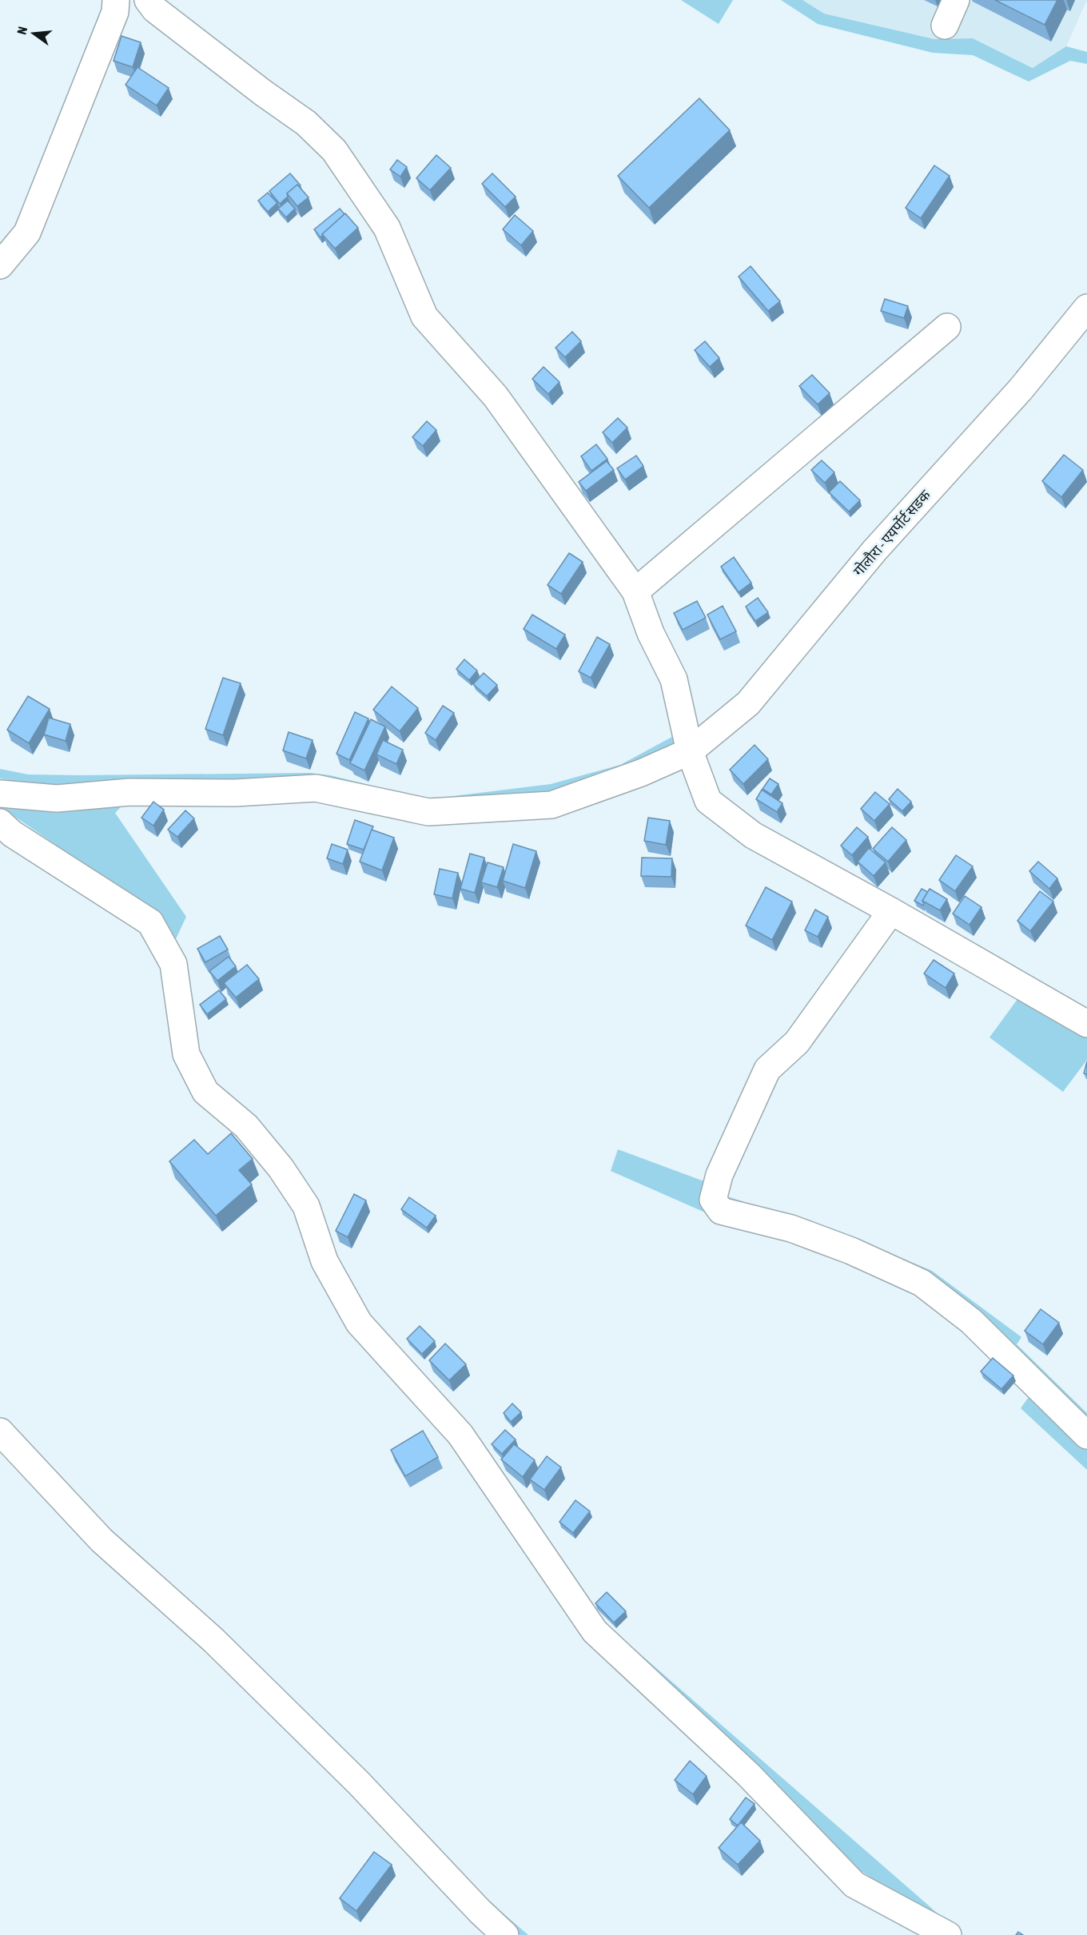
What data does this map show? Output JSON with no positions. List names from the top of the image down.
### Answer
{
  "streets": {
    "street": ["गोलौरा - एयर्पोर्ट सडक"]
  },
  "north": "left"
}
